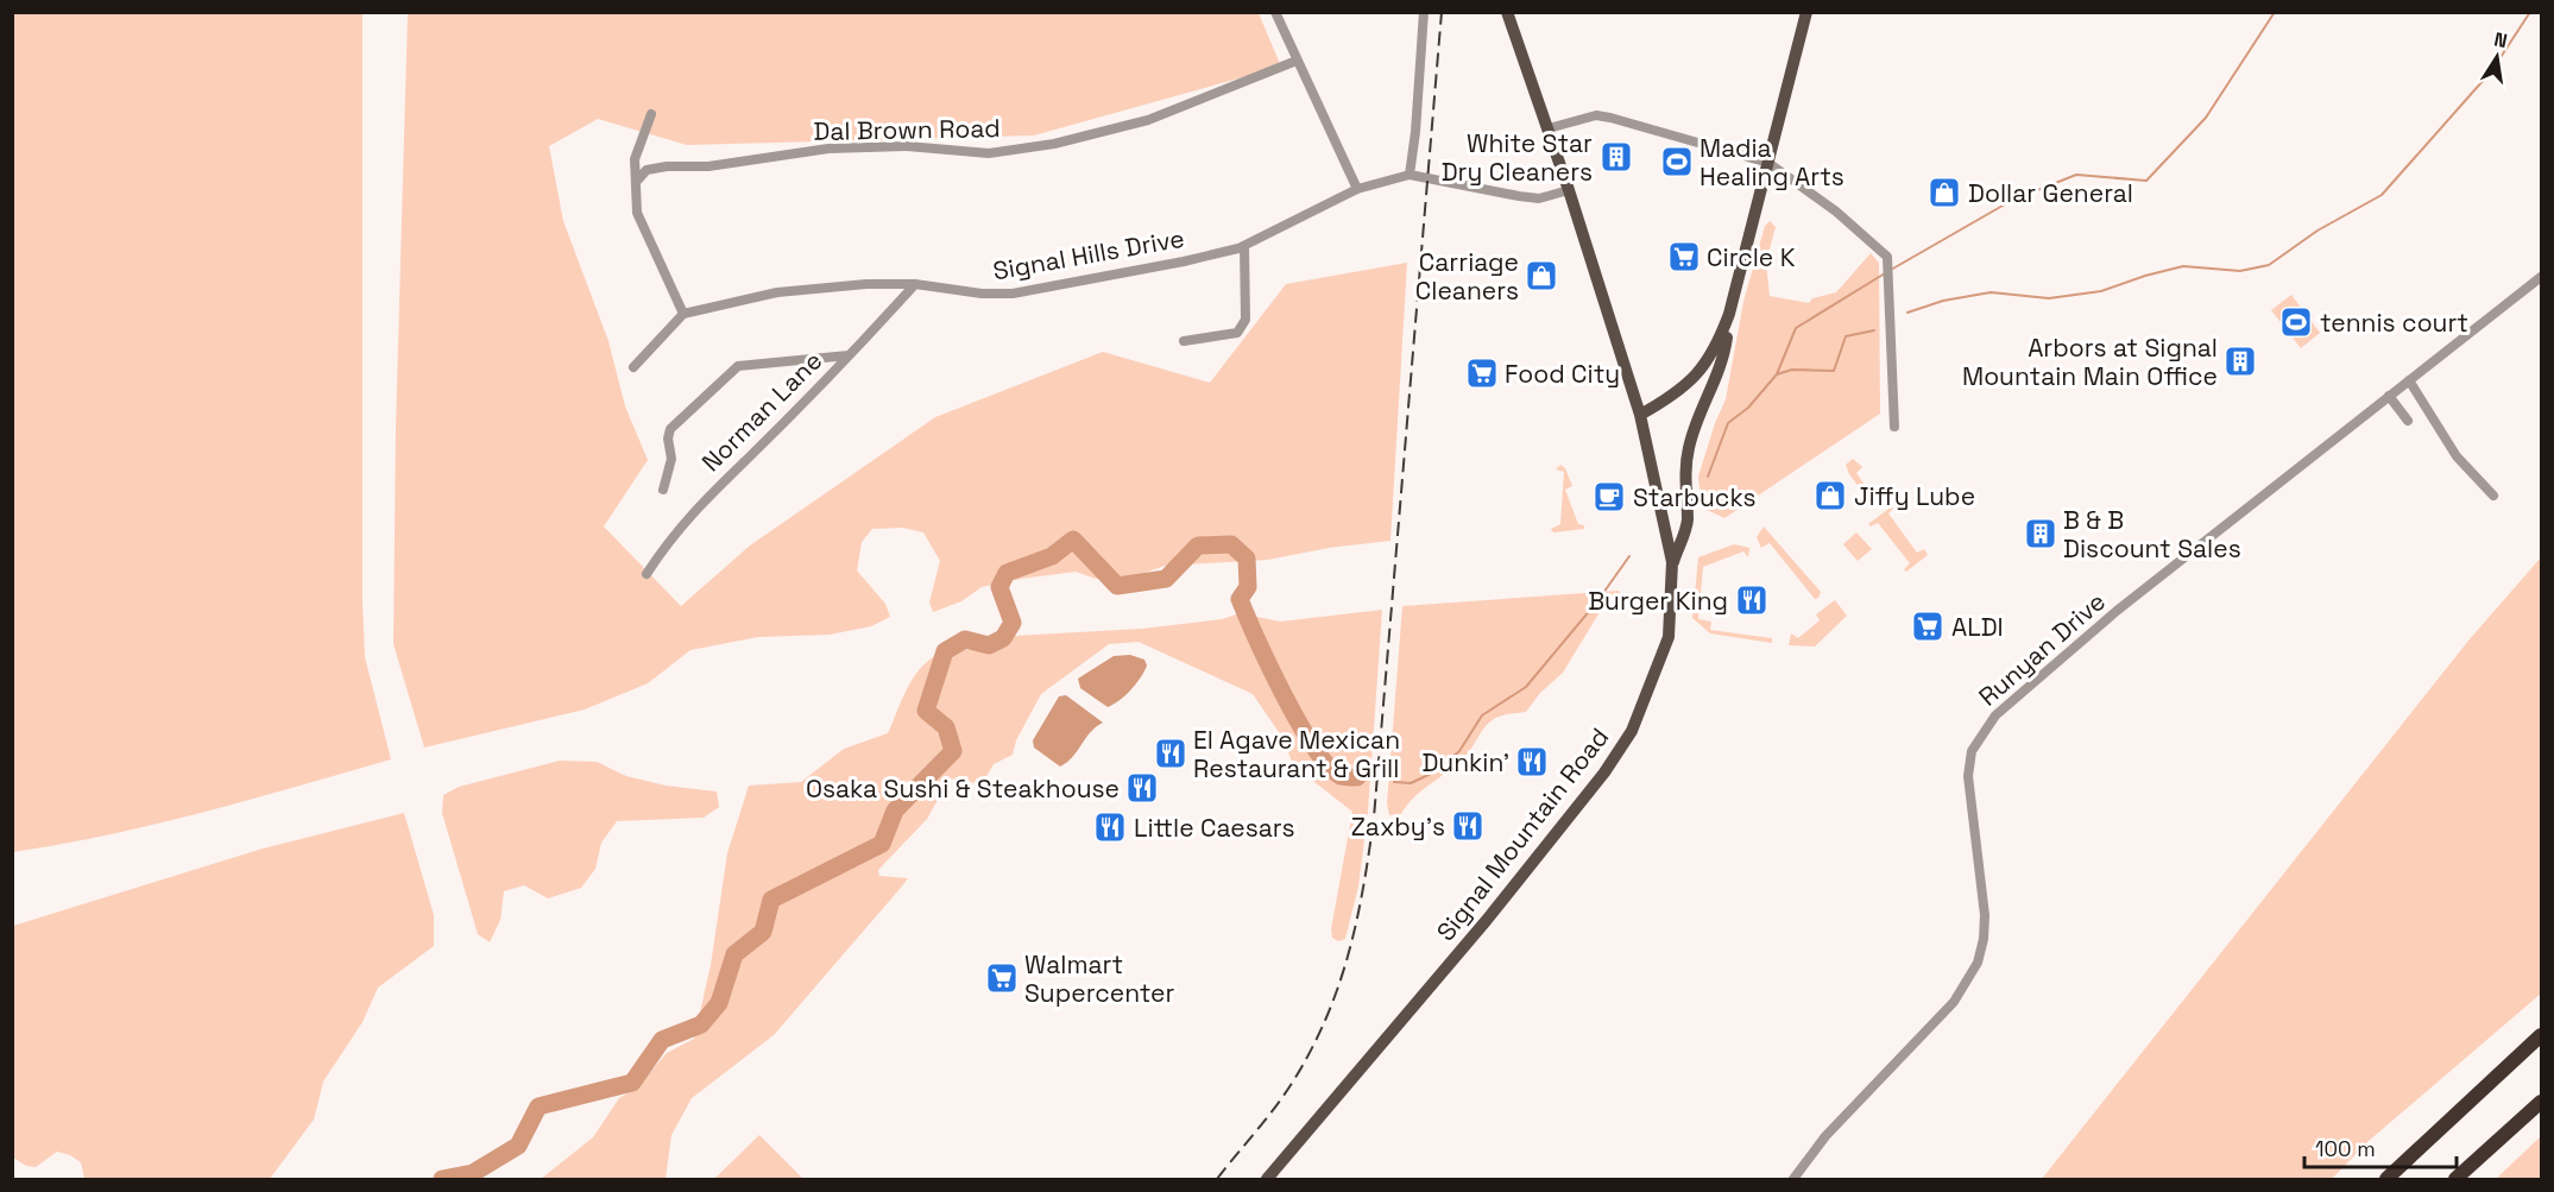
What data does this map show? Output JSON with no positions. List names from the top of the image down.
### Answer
{
  "streets": {
    "main road": ["Signal Mountain Road"],
    "street": [
      "Dal Brown Road",
      "Signal Hills Drive",
      "Norman Lane",
      "Runyan Drive"
    ]
  },
  "crossings": [
    ["Signal Hills Drive", "Norman Lane"],
    ["Signal Hills Drive", "Signal Mountain Road"]
  ],
  "places": {
    "building": ["White Star Dry Cleaners", "Arbors at Signal Mountain Main Office", "B & B Discount Sales"],
    "sports": ["Madia Healing Arts", "tennis court"],
    "shop": ["Dollar General", "Carriage Cleaners", "Jiffy Lube"],
    "supermarket": [
      "Circle K",
      "Food City",
      "ALDI",
      "Walmart Supercenter"
    ],
    "cafe": ["Starbucks"],
    "restaurant": [
      "Burger King",
      "El Agave Mexican Restaurant & Grill",
      "Dunkin'",
      "Osaka Sushi & Steakhouse",
      "Zaxby's",
      "Little Caesars"
    ]
  },
  "scale_bar": "100 m",
  "north": "top"
}
